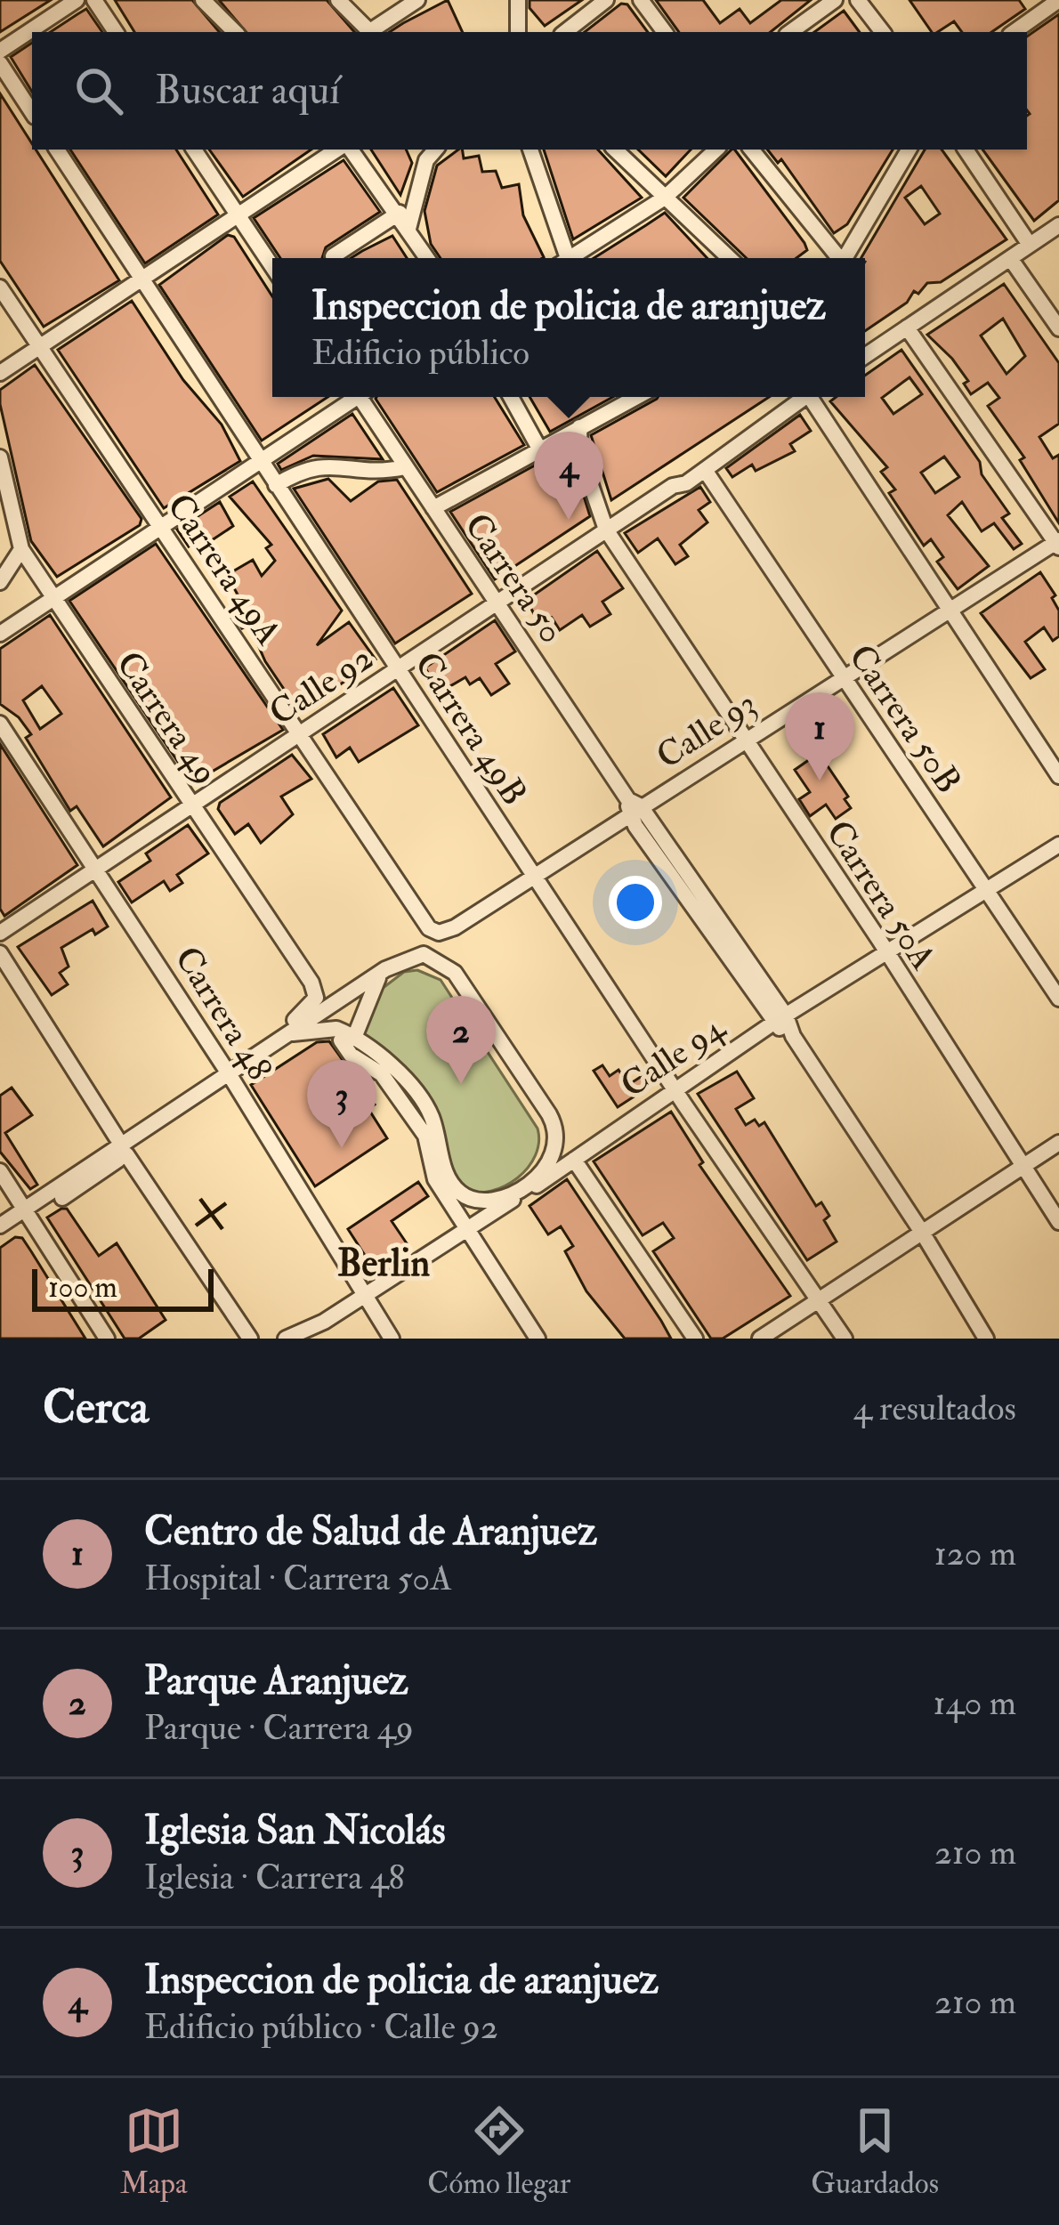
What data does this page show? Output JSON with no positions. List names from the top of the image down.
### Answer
{
  "streets": {
    "street": [
      "Carrera 49A",
      "Carrera 50",
      "Calle 92",
      "Carrera 49",
      "Carrera 50B",
      "Carrera 49B",
      "Calle 93",
      "Carrera 50A",
      "Carrera 48",
      "Calle 94"
    ]
  },
  "crossings": [
    ["Carrera 49A", "Calle 92"],
    ["Carrera 49A", "Calle 93"],
    ["Carrera 50", "Calle 92"],
    ["Carrera 50", "Calle 93"],
    ["Carrera 50", "Calle 94"],
    ["Calle 92", "Carrera 49"],
    ["Calle 92", "Carrera 50B"],
    ["Calle 92", "Carrera 49B"],
    ["Calle 92", "Carrera 50A"],
    ["Calle 92", "Carrera 48"],
    ["Carrera 50B", "Calle 93"],
    ["Carrera 50B", "Calle 94"],
    ["Carrera 49B", "Calle 93"],
    ["Carrera 49B", "Calle 94"],
    ["Calle 93", "Carrera 50A"],
    ["Carrera 50A", "Calle 94"],
    ["Carrera 48", "Calle 94"]
  ],
  "districts": ["Berlin"],
  "scale_bar": "100 m",
  "page": {
    "search": "Buscar aquí",
    "popup": ["Inspeccion de policia de aranjuez", "Edificio público"],
    "pins": [
      "4",
      "1",
      "2",
      "3"
    ],
    "scale": "100 m",
    "heading": ["Cerca", "4 resultados"],
    "list": [
      {
        "mark": "1",
        "name": "Centro de Salud de Aranjuez",
        "note": "Hospital · Carrera 50A",
        "value": "120 m"
      },
      {
        "mark": "2",
        "name": "Parque Aranjuez",
        "note": "Parque · Carrera 49",
        "value": "140 m"
      },
      {
        "mark": "3",
        "name": "Iglesia San Nicolás",
        "note": "Iglesia · Carrera 48",
        "value": "210 m"
      },
      {
        "mark": "4",
        "name": "Inspeccion de policia de aranjuez",
        "note": "Edificio público · Calle 92",
        "value": "210 m"
      }
    ],
    "nav": ["Mapa", "Cómo llegar", "Guardados"]
  }
}
